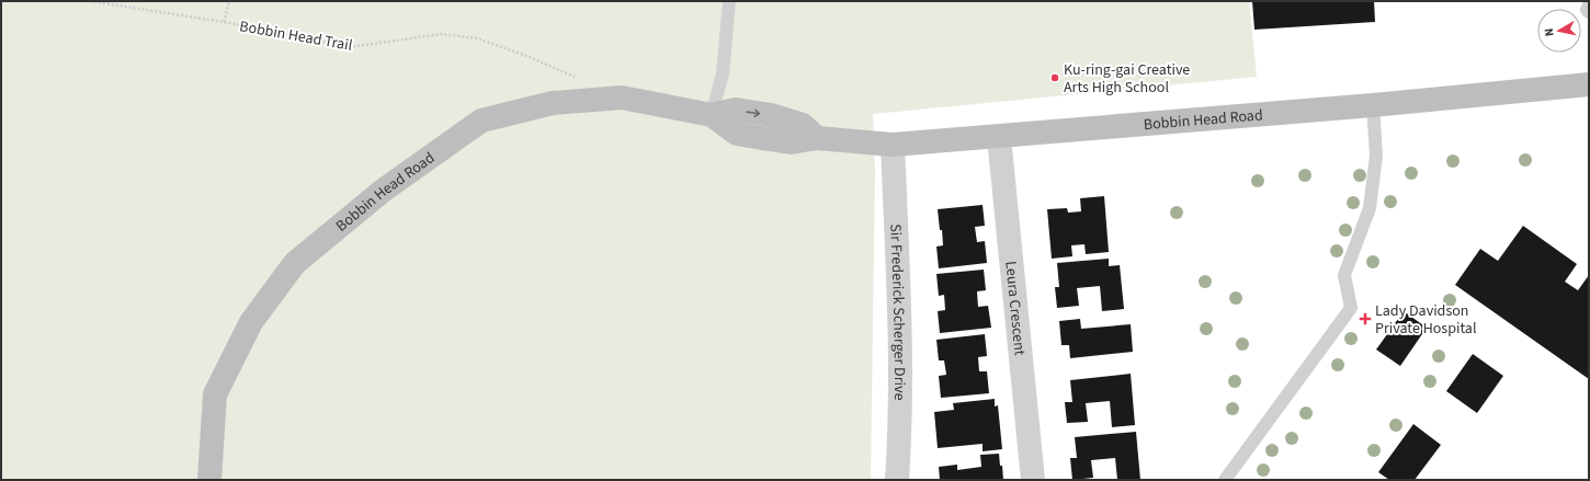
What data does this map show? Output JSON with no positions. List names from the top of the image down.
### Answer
{
  "streets": {
    "main road": ["Bobbin Head Road"],
    "street": ["Leura Crescent", "Sir Frederick Scherger Drive"],
    "path": ["Bobbin Head Trail"]
  },
  "crossings": [
    ["Bobbin Head Road", "Leura Crescent"],
    ["Bobbin Head Road", "Sir Frederick Scherger Drive"]
  ],
  "places": {
    "other": ["Ku-ring-gai Creative Arts High School"],
    "health": ["Lady Davidson Private Hospital"]
  },
  "north": "left"
}
